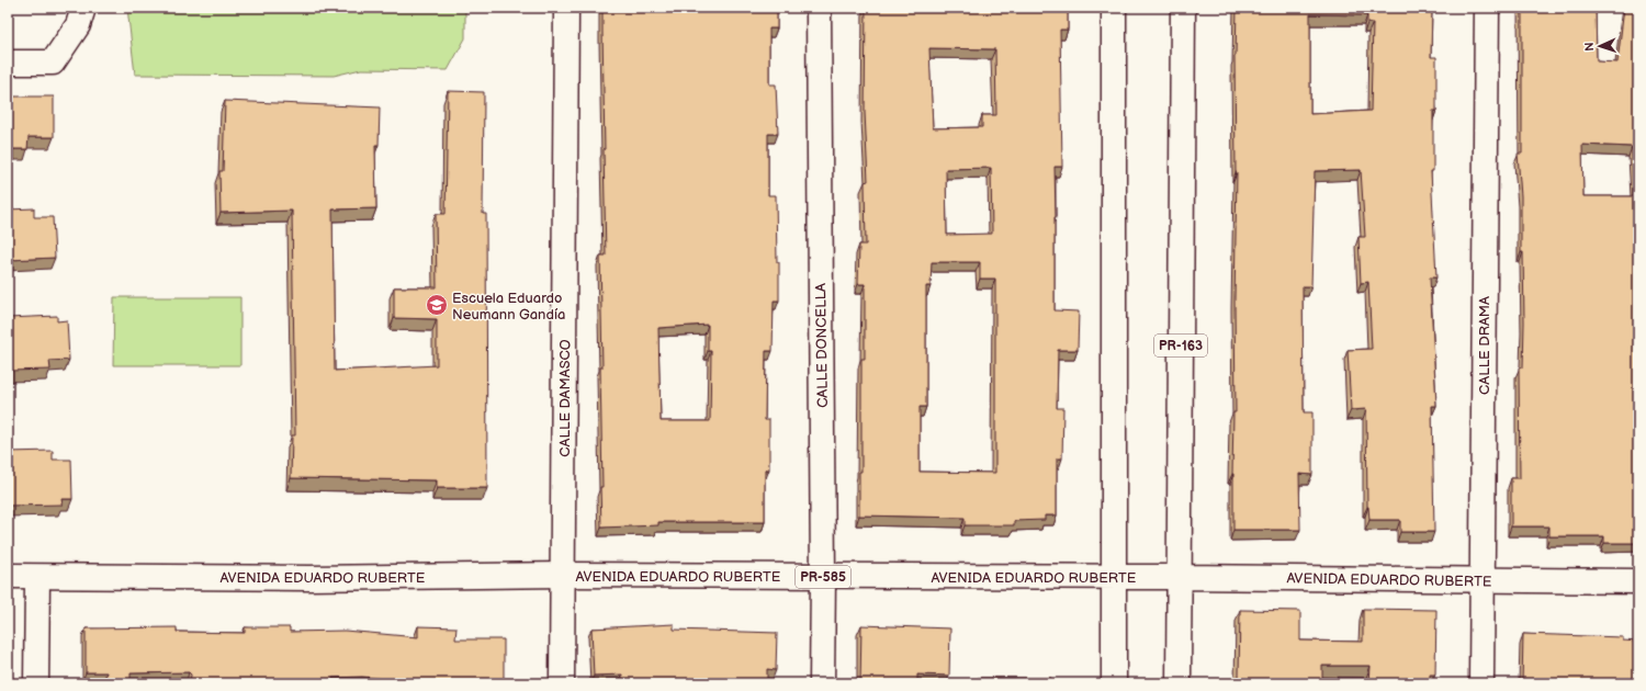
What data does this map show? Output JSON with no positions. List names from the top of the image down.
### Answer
{
  "streets": {
    "main road": [
      "CALLE DONCELLA",
      "PR-163",
      "CALLE DRAMA",
      "CALLE DAMASCO",
      "AVENIDA EDUARDO RUBERTE",
      "PR-585"
    ]
  },
  "crossings": [
    ["CALLE DONCELLA", "AVENIDA EDUARDO RUBERTE"],
    ["PR-163", "AVENIDA EDUARDO RUBERTE"],
    ["CALLE DRAMA", "AVENIDA EDUARDO RUBERTE"],
    ["CALLE DAMASCO", "AVENIDA EDUARDO RUBERTE"]
  ],
  "places": {
    "school or university": ["Escuela Eduardo Neumann Gandía"]
  },
  "north": "left"
}
